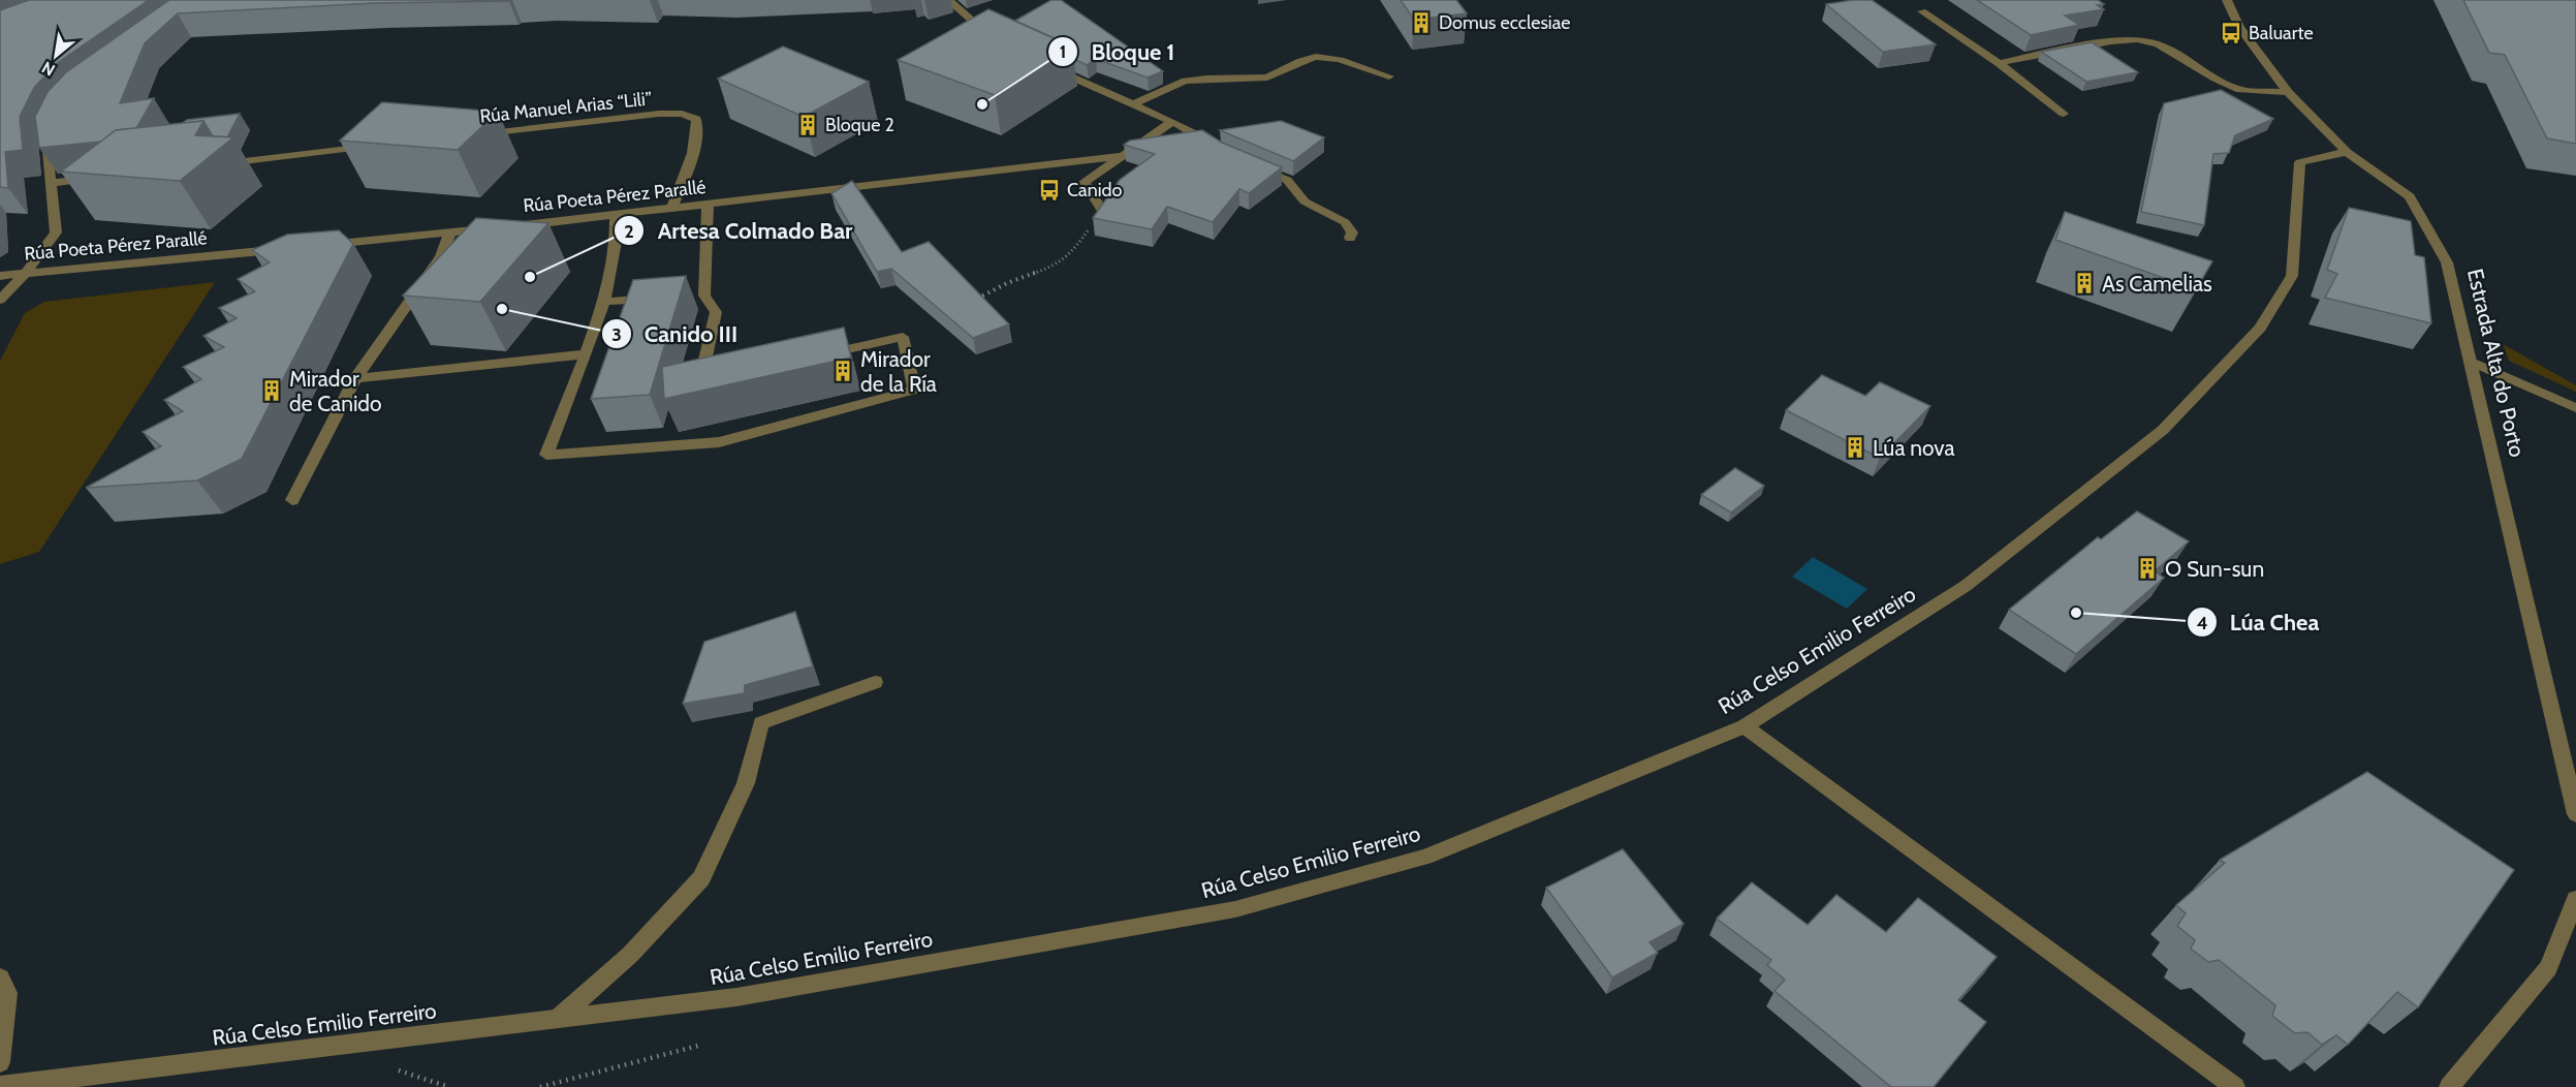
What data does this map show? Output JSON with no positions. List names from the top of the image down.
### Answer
{
  "streets": {
    "street": [
      "Rúa Manuel Arias “Lili”",
      "Rúa Poeta Pérez Parallé",
      "Estrada Alta do Porto",
      "Rúa Celso Emilio Ferreiro"
    ]
  },
  "crossings": [
    ["Rúa Manuel Arias “Lili”", "Rúa Poeta Pérez Parallé"],
    ["Estrada Alta do Porto", "Rúa Celso Emilio Ferreiro"]
  ],
  "places": {
    "building": [
      "Domus ecclesiae",
      "Bloque 2",
      "As Camelias",
      "Mirador de la Ría",
      "Mirador de Canido",
      "Lúa nova",
      "O Sun-sun"
    ],
    "bus stop": ["Baluarte", "Canido"],
    "other": [
      "Bloque 1",
      "Artesa Colmado Bar",
      "Canido III",
      "Lúa Chea"
    ]
  },
  "north": "bottom left"
}
